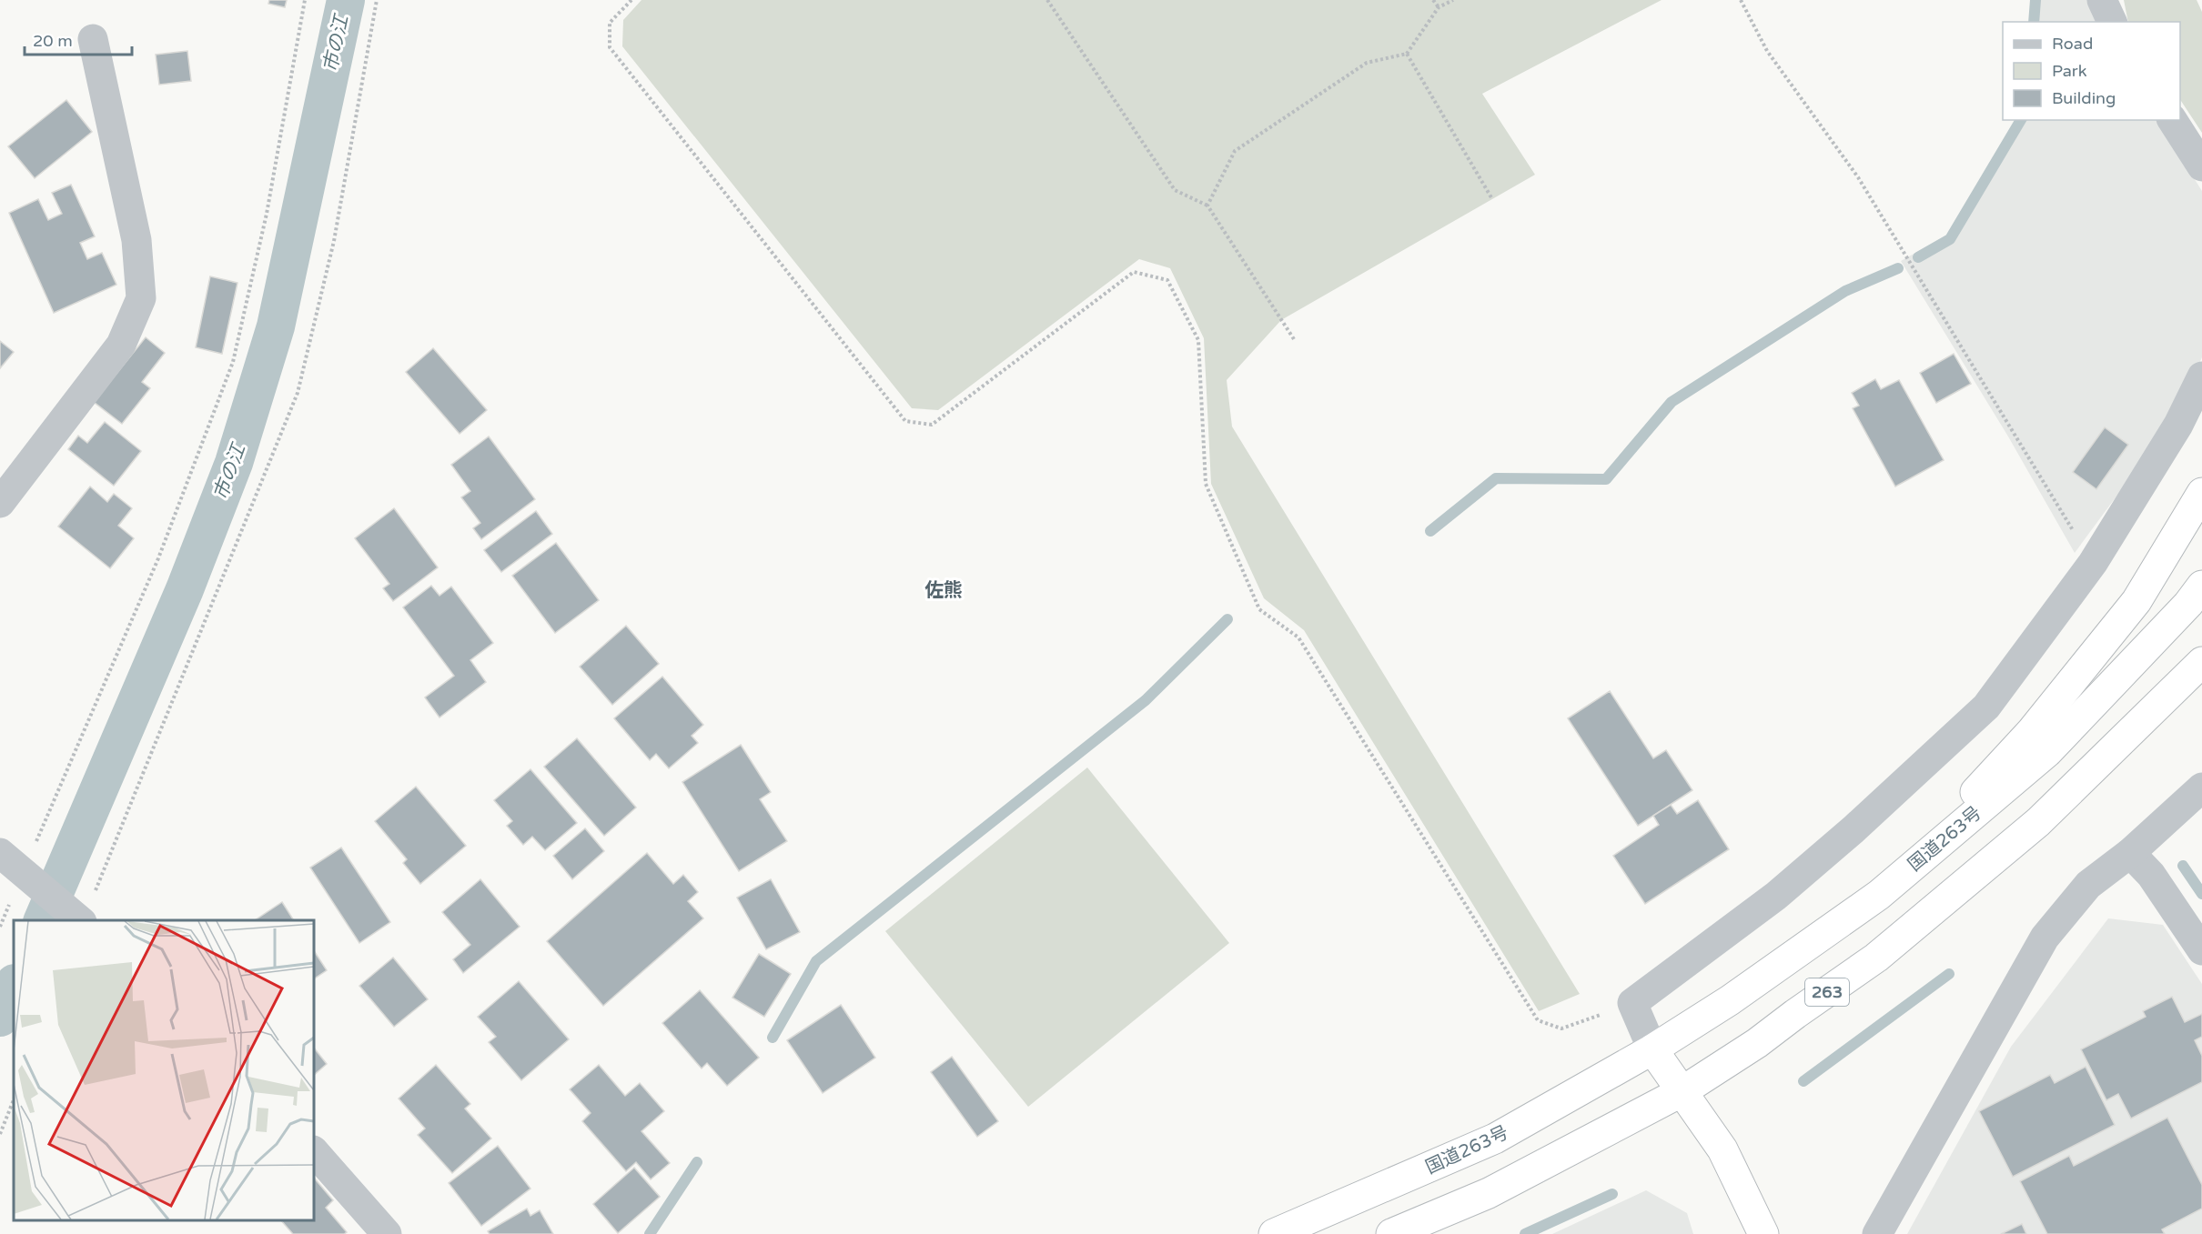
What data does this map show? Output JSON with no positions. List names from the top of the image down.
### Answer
{
  "streets": {
    "highway": ["国道263号", "263"]
  },
  "districts": ["佐熊"],
  "water": ["市の江"],
  "legend": ["Road", "Park", "Building"],
  "scale_bar": "20 m"
}
